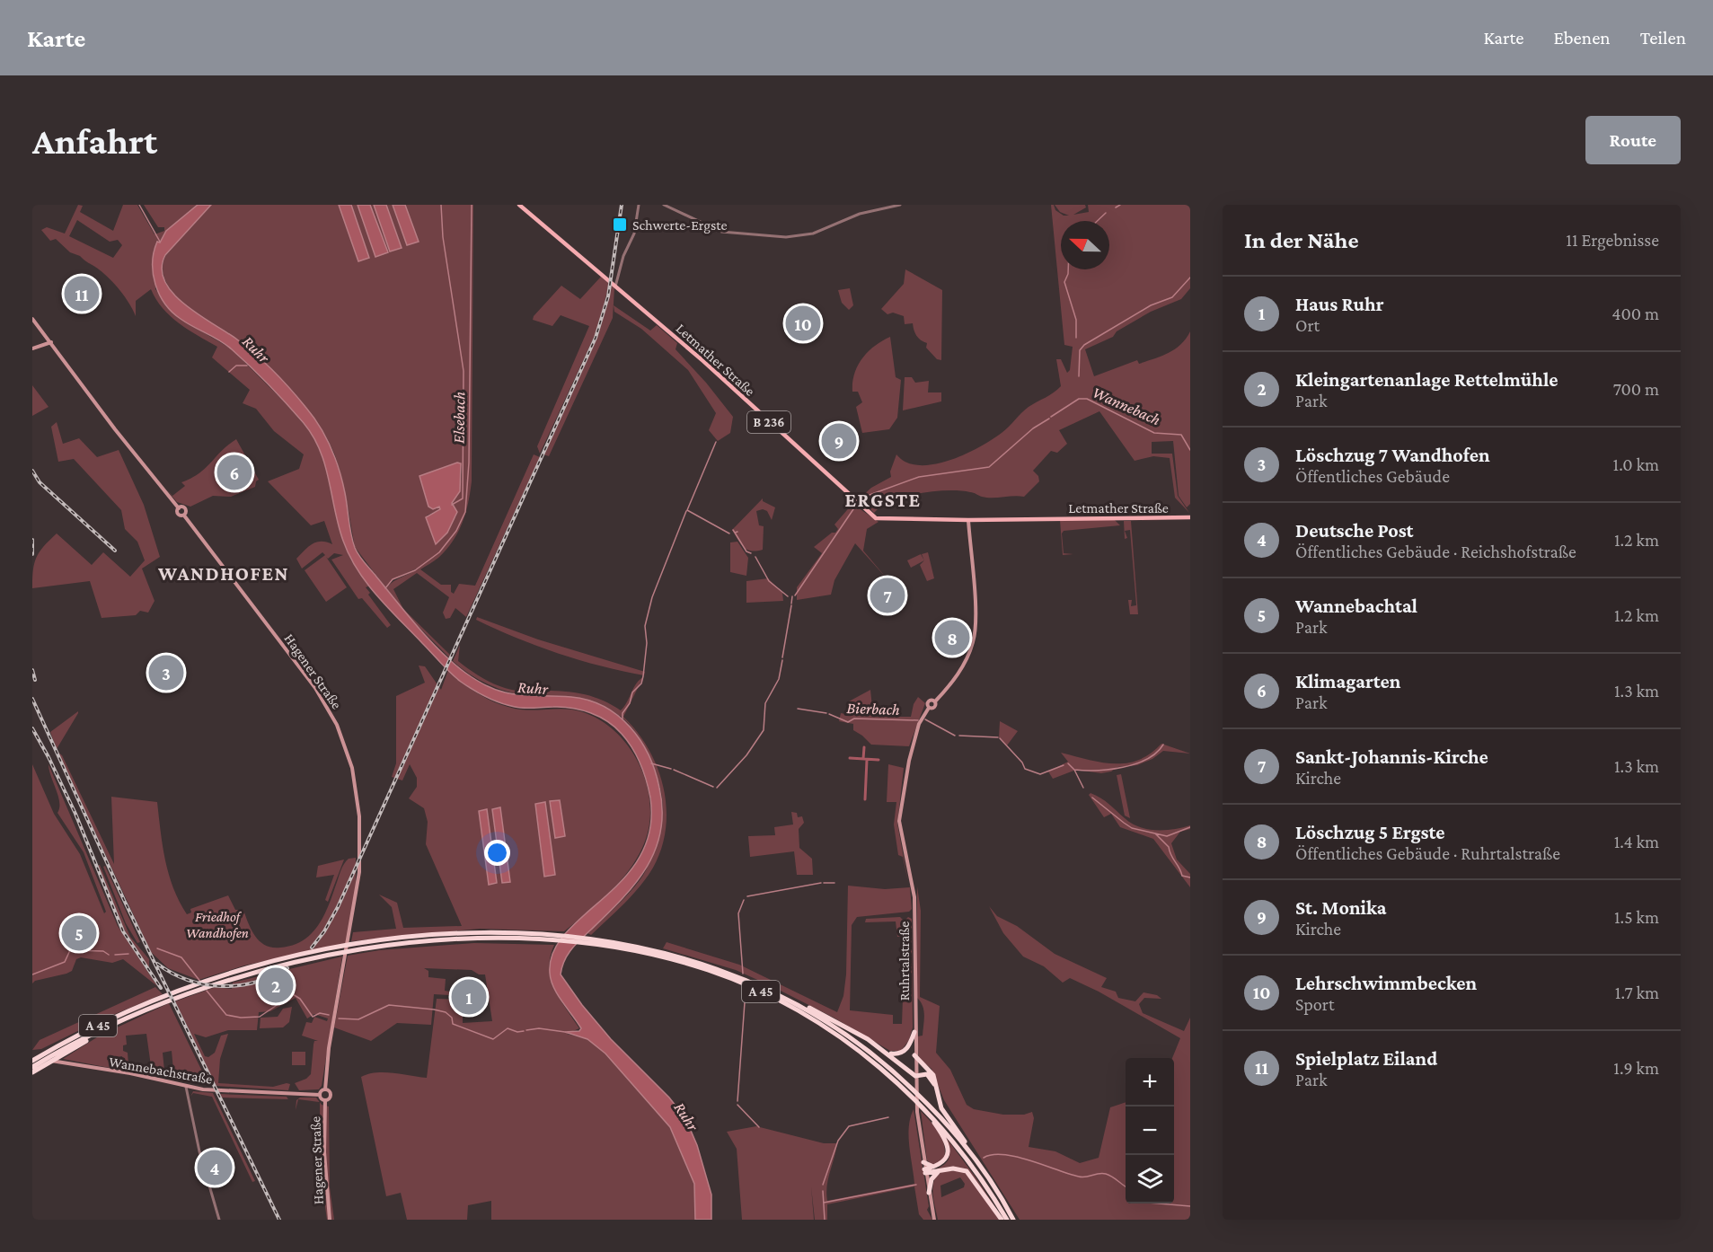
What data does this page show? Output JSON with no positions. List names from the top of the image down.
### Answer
{
  "streets": {
    "highway": ["A 45"],
    "main road": [
      "Letmather Straße",
      "B 236",
      "Hagener Straße",
      "Ruhrtalstraße",
      "Wannebachstraße"
    ]
  },
  "crossings": [
    ["Letmather Straße", "Ruhrtalstraße"],
    ["A 45", "Wannebachstraße"]
  ],
  "districts": ["ERGSTE", "WANDHOFEN"],
  "water": [
    "Ruhr",
    "Wannebach",
    "Elsebach",
    "Bierbach"
  ],
  "parks": ["Friedhof Wandhofen"],
  "places": {
    "transit": ["Schwerte-Ergste"]
  },
  "north": "left",
  "page": {
    "header": "Karte",
    "nav": ["Karte", "Ebenen", "Teilen"],
    "buttons": "Route",
    "title": "Anfahrt",
    "heading": ["In der Nähe", "11 Ergebnisse"],
    "pins": [
      "11",
      "10",
      "9",
      "6",
      "7",
      "8",
      "3",
      "5",
      "2",
      "1",
      "4"
    ],
    "list": [
      {
        "mark": "1",
        "name": "Haus Ruhr",
        "note": "Ort",
        "value": "400 m"
      },
      {
        "mark": "2",
        "name": "Kleingartenanlage Rettelmühle",
        "note": "Park",
        "value": "700 m"
      },
      {
        "mark": "3",
        "name": "Löschzug 7 Wandhofen",
        "note": "Öffentliches Gebäude",
        "value": "1.0 km"
      },
      {
        "mark": "4",
        "name": "Deutsche Post",
        "note": "Öffentliches Gebäude · Reichshofstraße",
        "value": "1.2 km"
      },
      {
        "mark": "5",
        "name": "Wannebachtal",
        "note": "Park",
        "value": "1.2 km"
      },
      {
        "mark": "6",
        "name": "Klimagarten",
        "note": "Park",
        "value": "1.3 km"
      },
      {
        "mark": "7",
        "name": "Sankt-Johannis-Kirche",
        "note": "Kirche",
        "value": "1.3 km"
      },
      {
        "mark": "8",
        "name": "Löschzug 5 Ergste",
        "note": "Öffentliches Gebäude · Ruhrtalstraße",
        "value": "1.4 km"
      },
      {
        "mark": "9",
        "name": "St. Monika",
        "note": "Kirche",
        "value": "1.5 km"
      },
      {
        "mark": "10",
        "name": "Lehrschwimmbecken",
        "note": "Sport",
        "value": "1.7 km"
      },
      {
        "mark": "11",
        "name": "Spielplatz Eiland",
        "note": "Park",
        "value": "1.9 km"
      }
    ],
    "map_buttons": ["+", "−"]
  }
}
